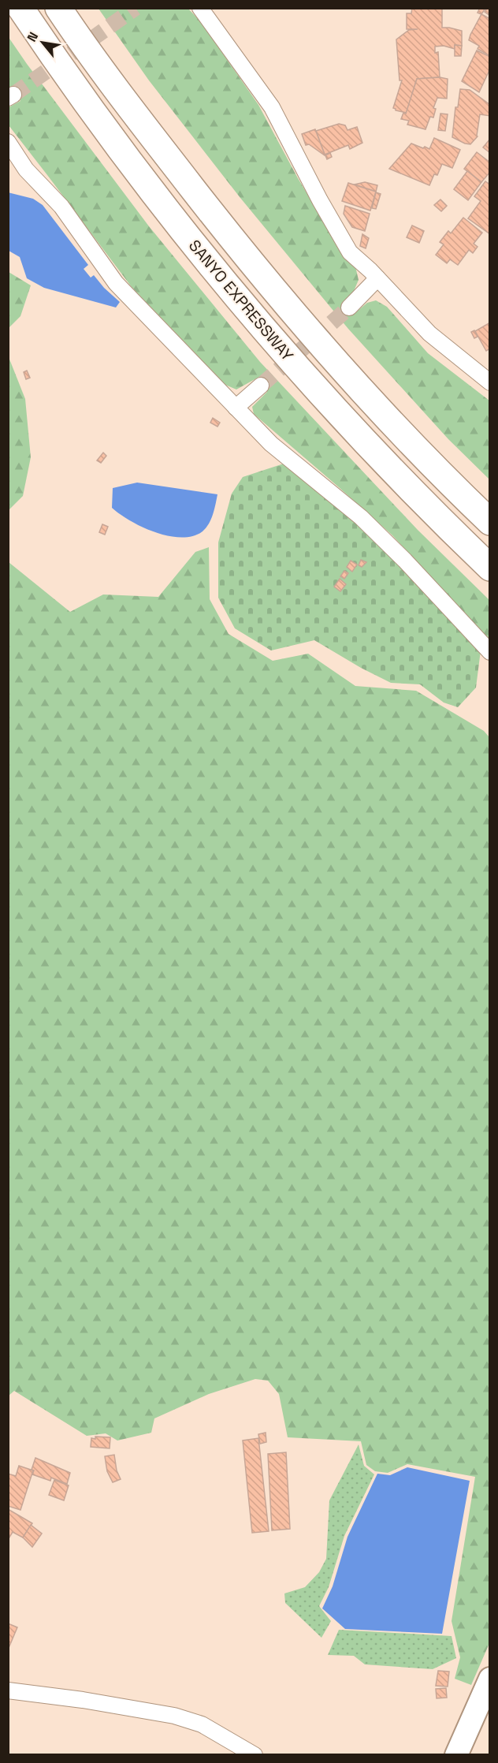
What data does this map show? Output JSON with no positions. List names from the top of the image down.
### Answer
{
  "streets": {
    "highway": ["SANYO EXPRESSWAY"]
  },
  "north": "top left"
}
